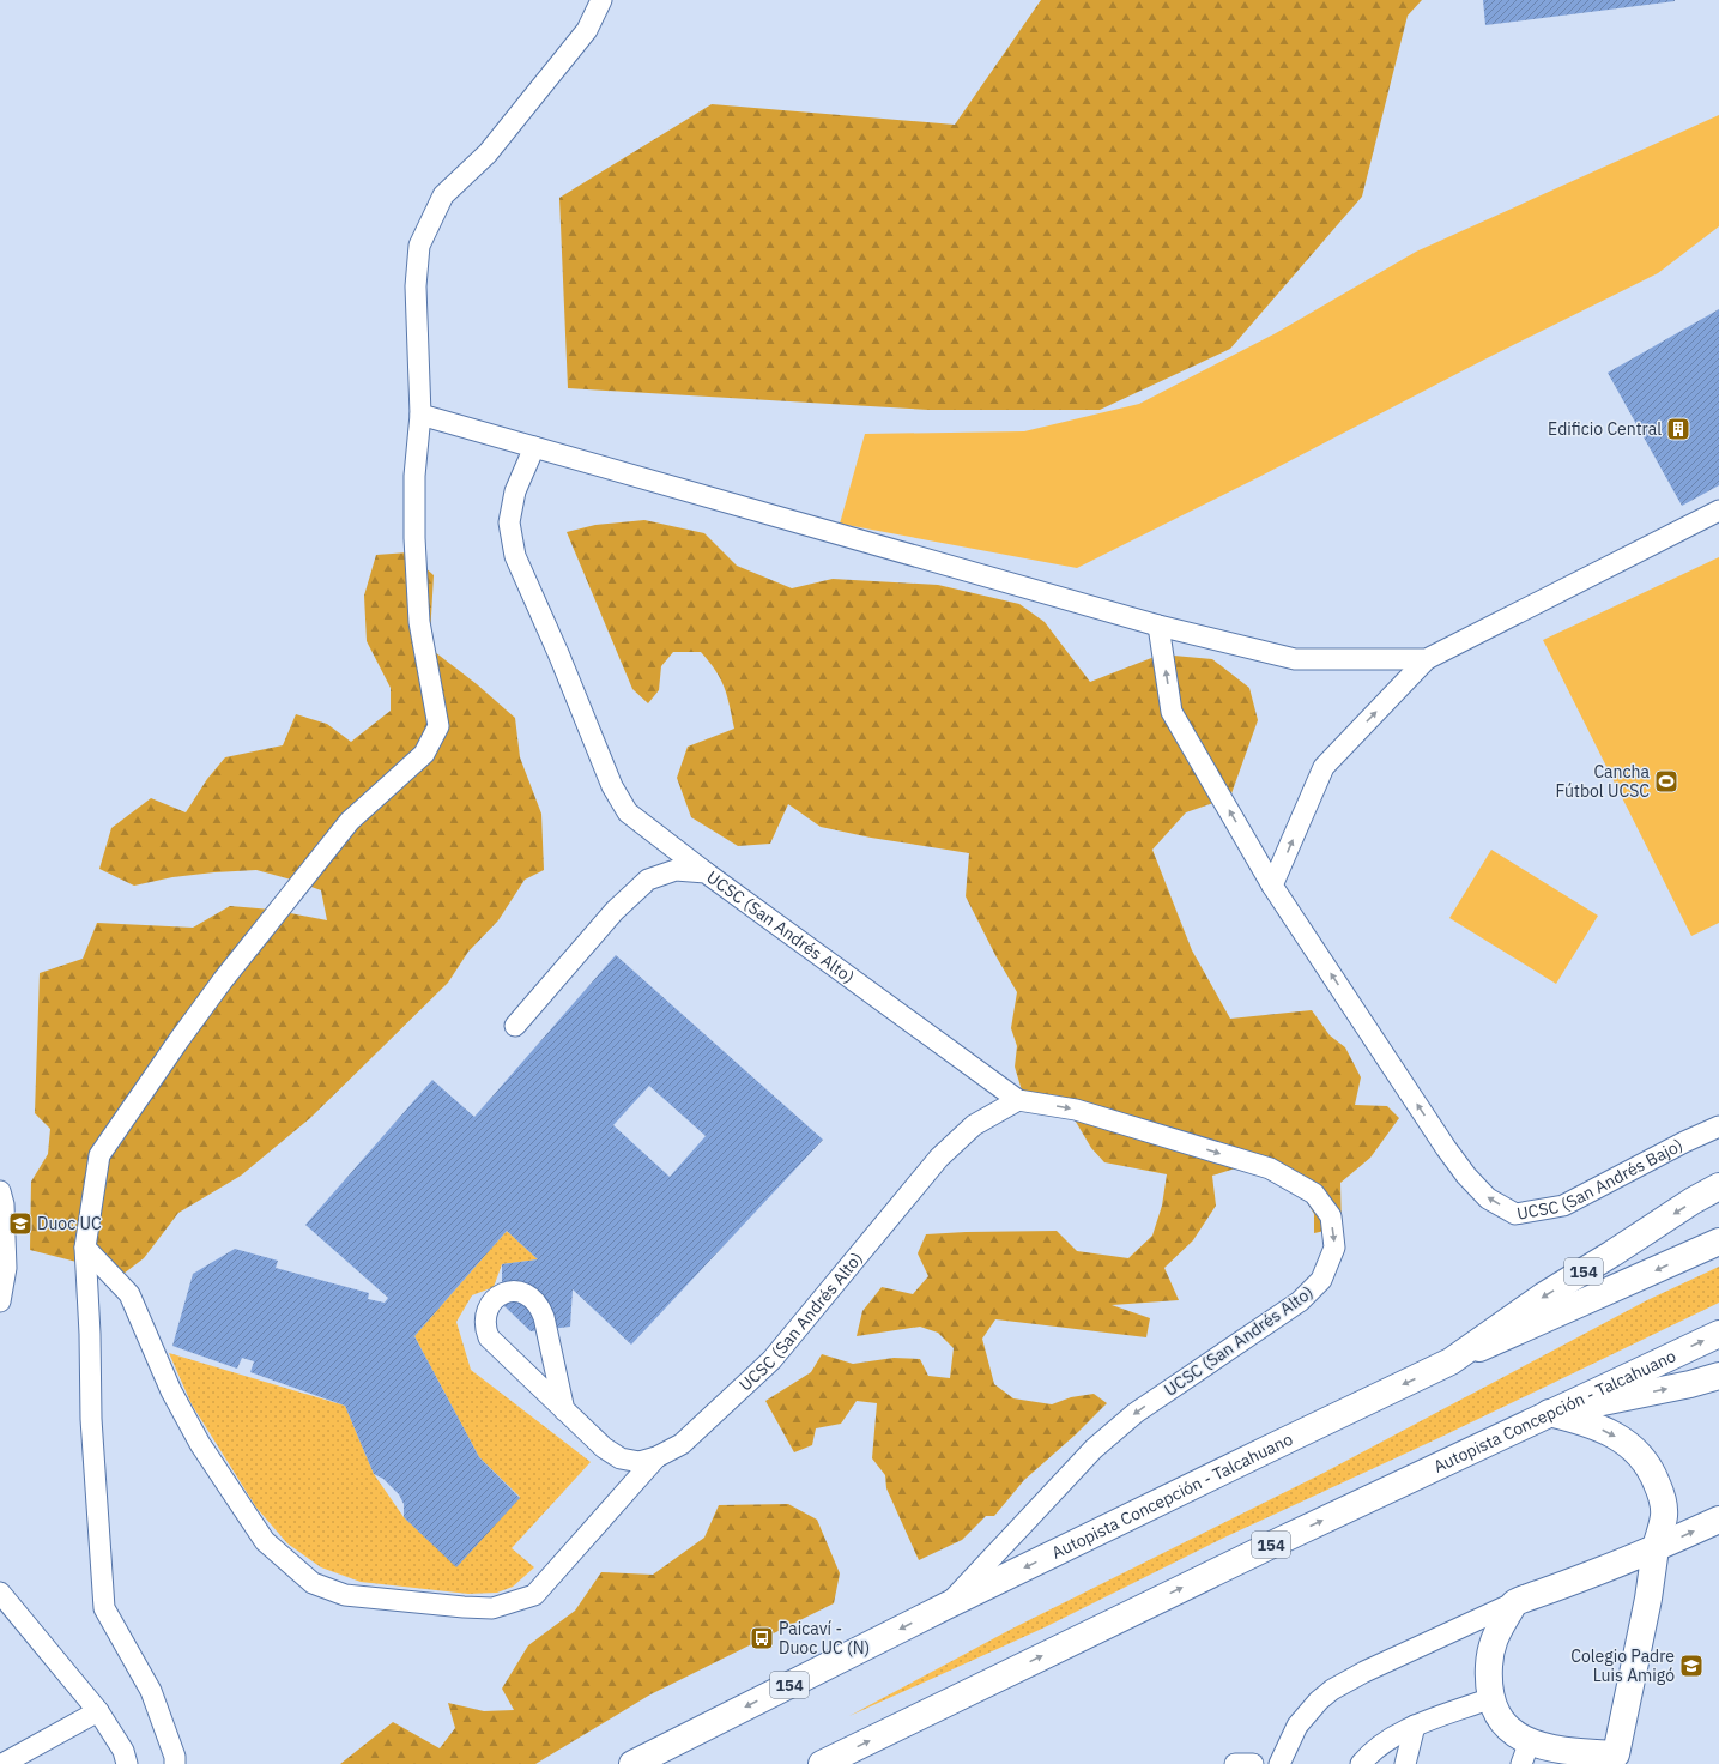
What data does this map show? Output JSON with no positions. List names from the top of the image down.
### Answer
{
  "streets": {
    "main road": ["154", "Autopista Concepción - Talcahuano"],
    "lane": ["UCSC (San Andrés Alto)", "UCSC (San Andrés Bajo)"]
  },
  "crossings": [
    ["UCSC (San Andrés Alto)", "Autopista Concepción - Talcahuano"],
    ["154", "Autopista Concepción - Talcahuano"]
  ],
  "one_way": ["UCSC (San Andrés Bajo)"],
  "places": {
    "building": ["Edificio Central"],
    "sports": ["Cancha Fútbol UCSC"],
    "school or university": ["Duoc UC", "Colegio Padre Luis Amigó"],
    "bus stop": ["Paicaví - Duoc UC (N)"]
  }
}
